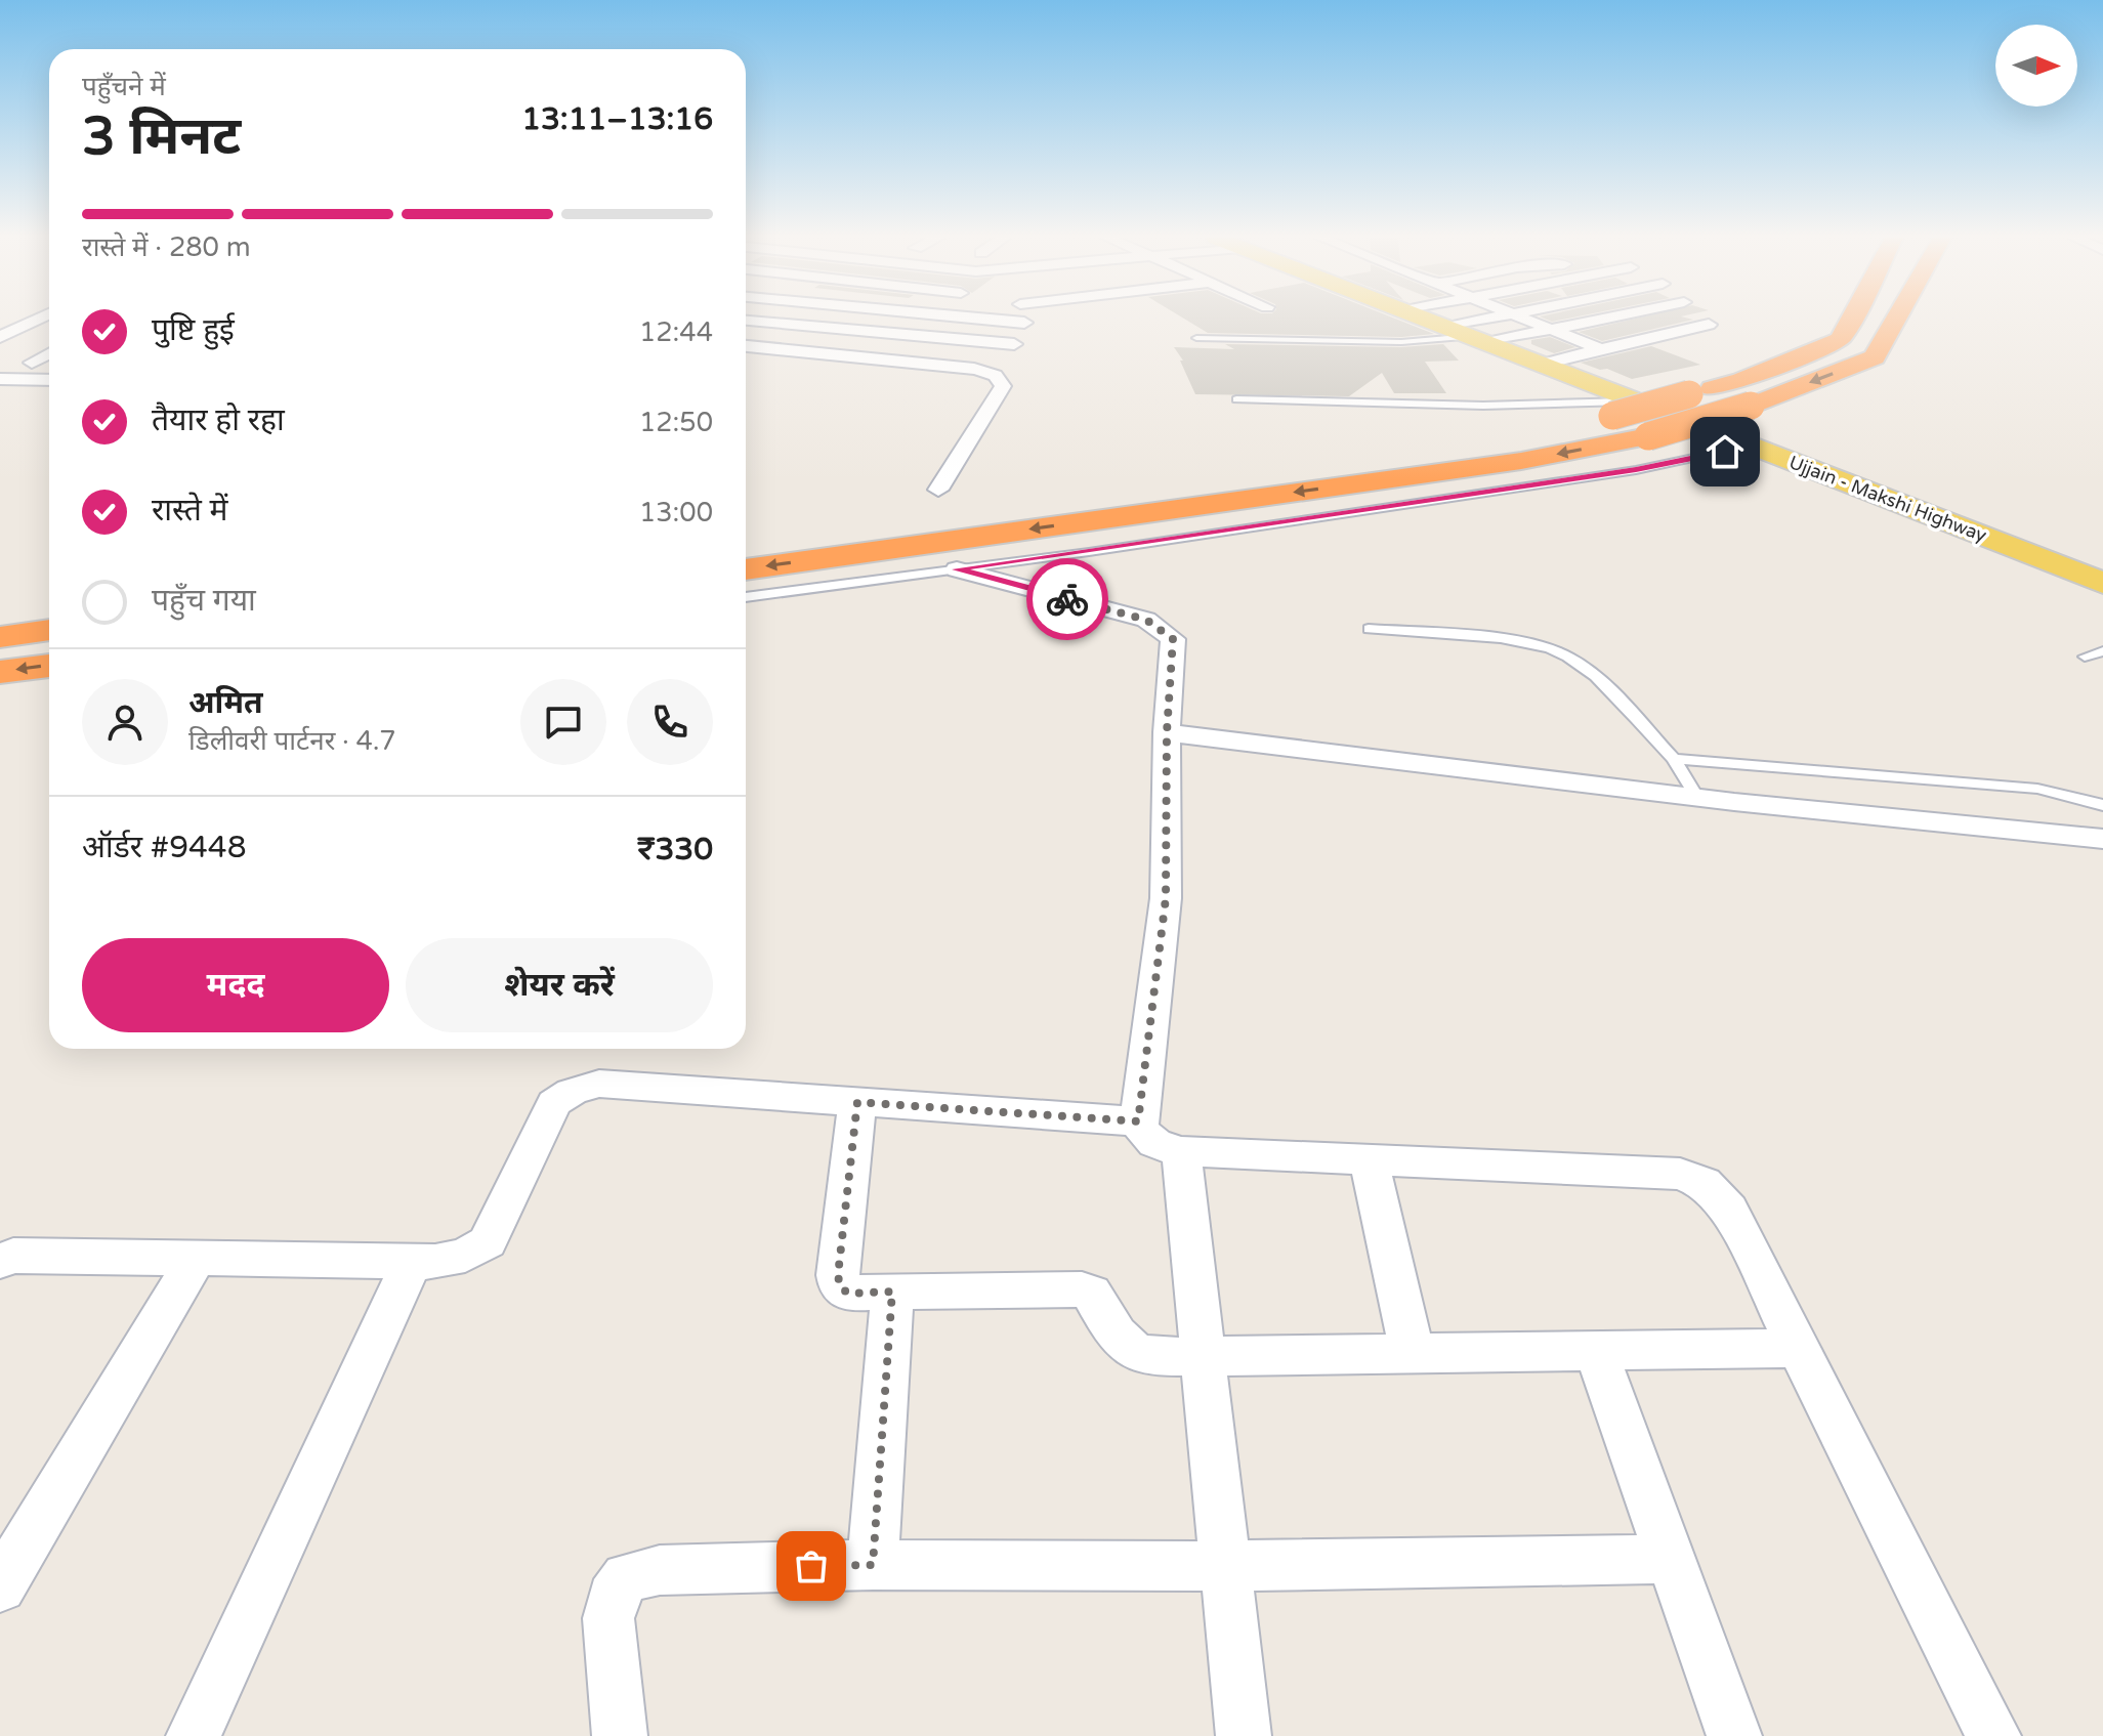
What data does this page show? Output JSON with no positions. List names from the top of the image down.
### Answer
{
  "streets": {
    "main road": ["Ujjain - Makshi Highway"]
  },
  "north": "right",
  "page": {
    "heading": ["3 मिनट", "पहुँचने में", "13:11–13:16"],
    "panel": [
      "अमित",
      "डिलीवरी पार्टनर · 4.7",
      "ऑर्डर #9448",
      "₹330"
    ],
    "bar": "रास्ते में · 280 m",
    "list": [
      ["पुष्टि हुई", "12:44"],
      ["तैयार हो रहा", "12:50"],
      ["रास्ते में", "13:00"],
      "पहुँच गया"
    ],
    "buttons": ["मदद", "शेयर करें"]
  }
}
